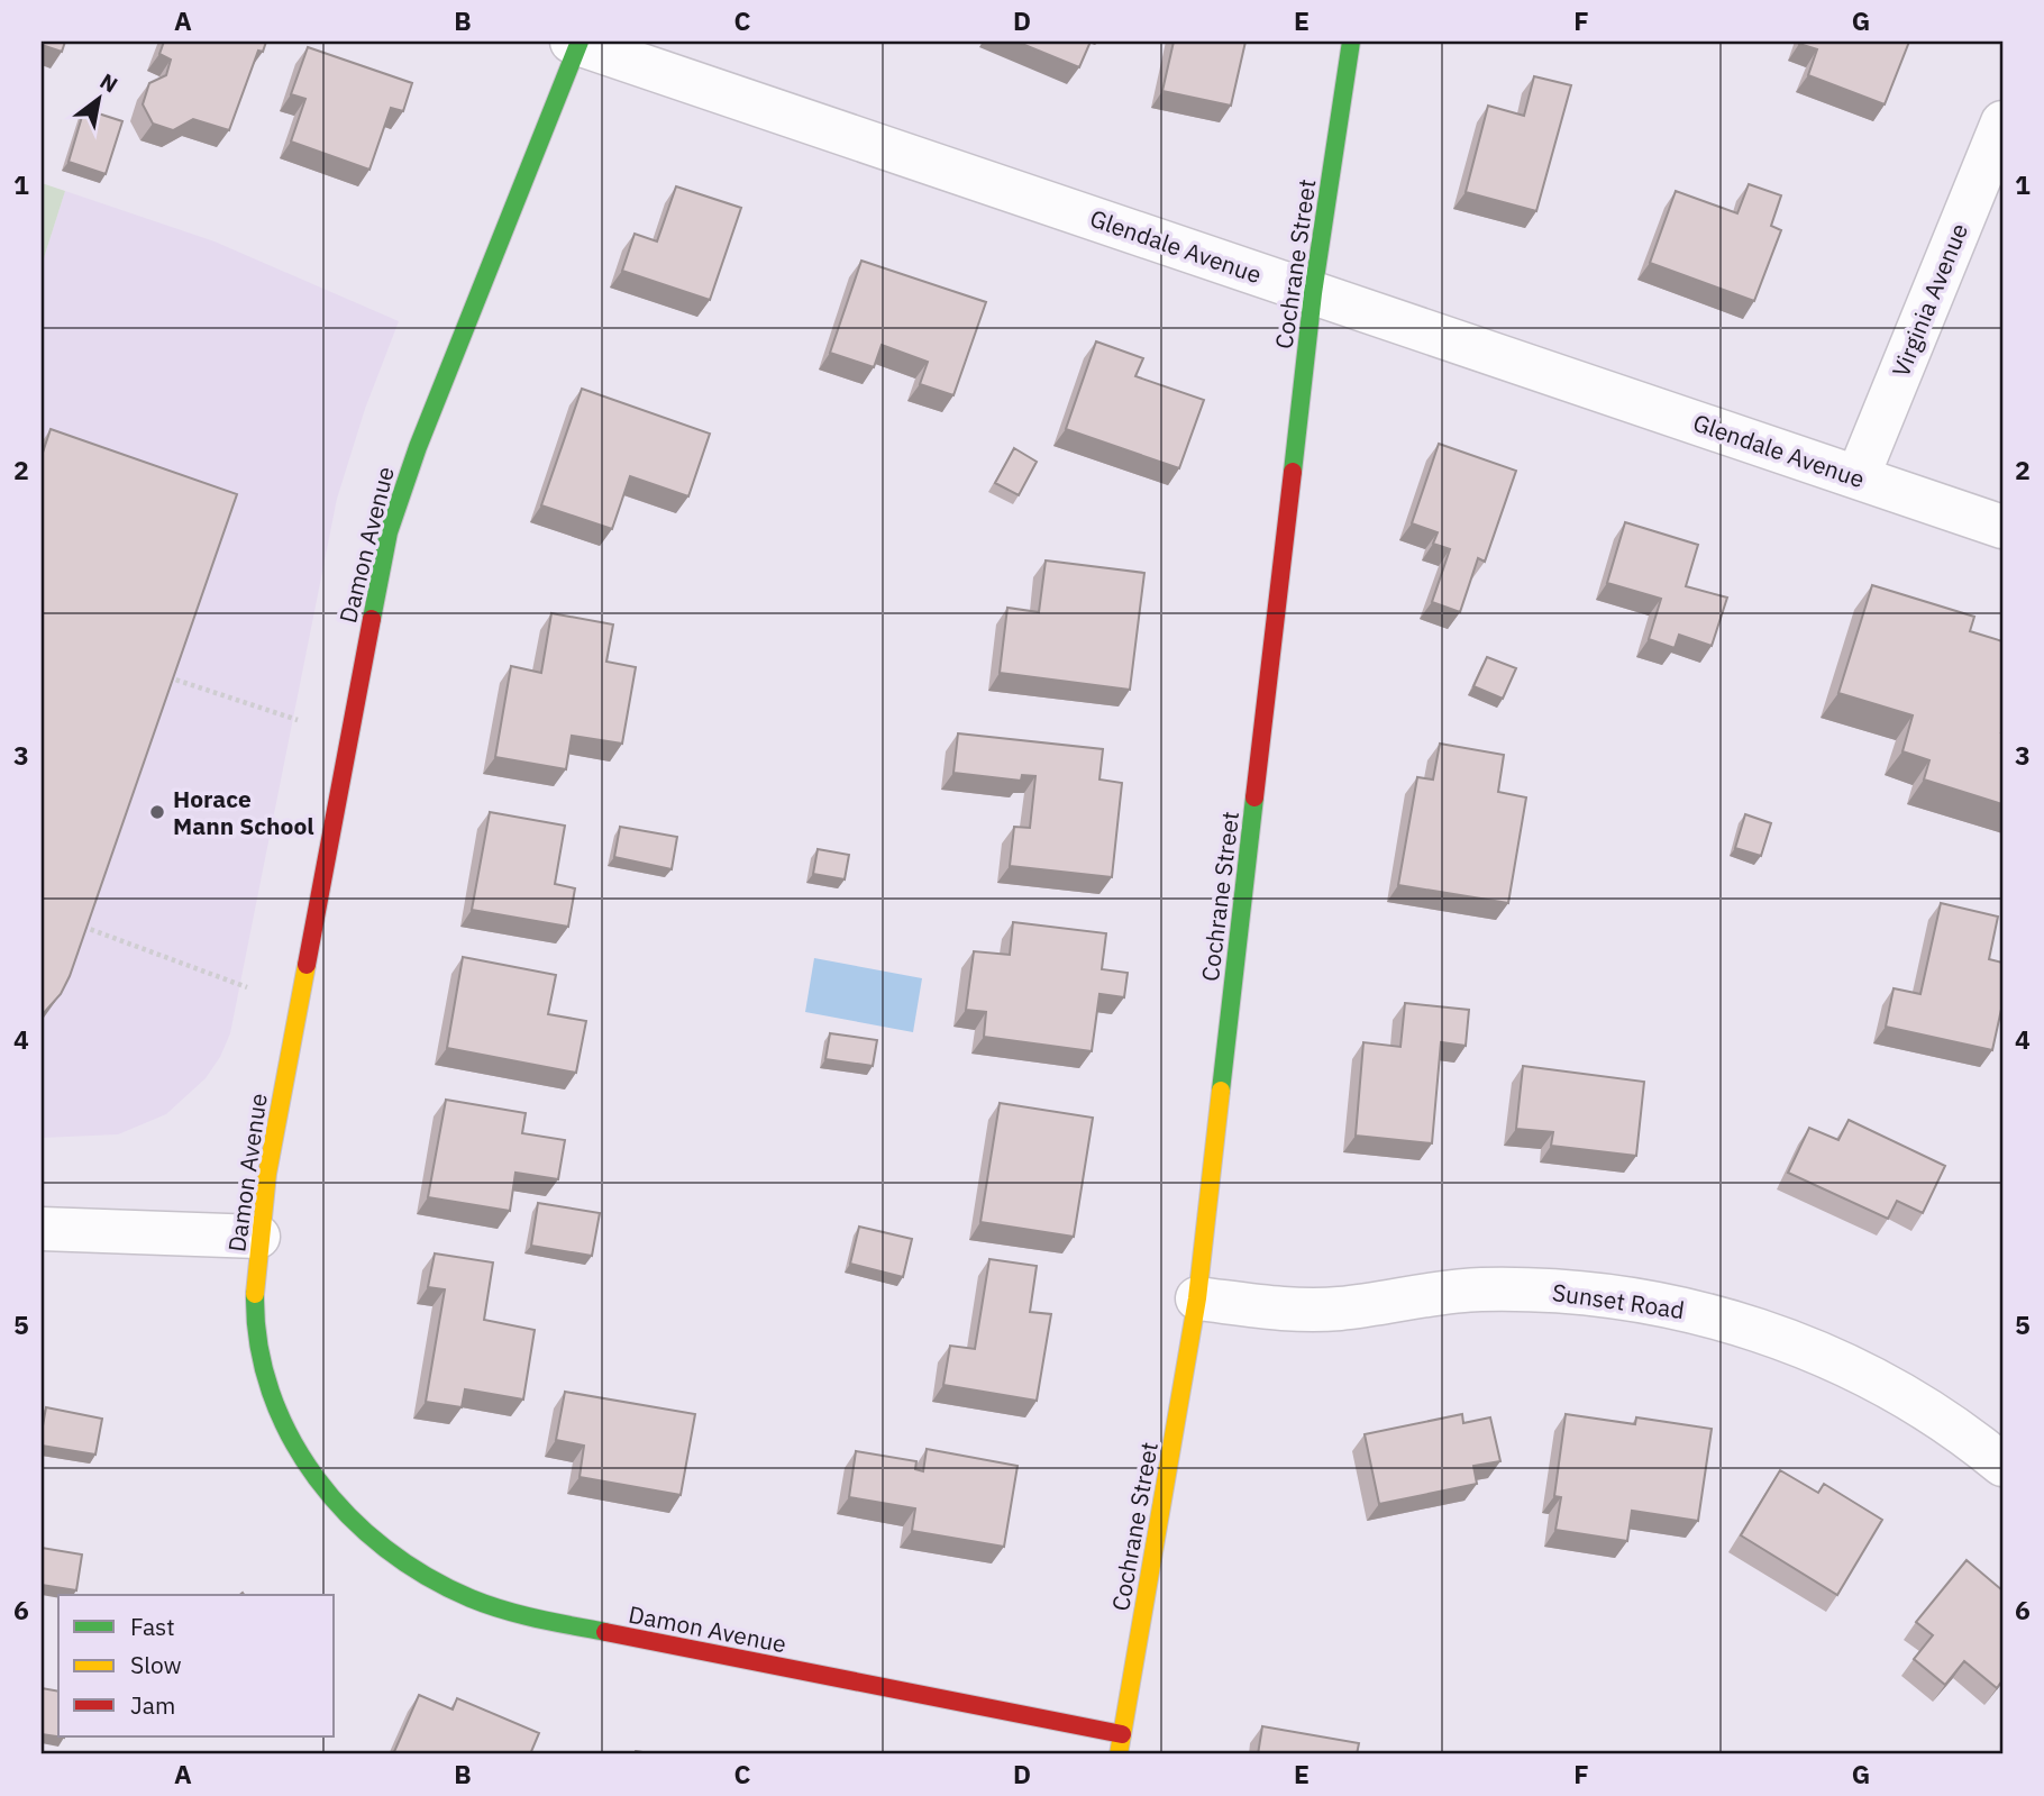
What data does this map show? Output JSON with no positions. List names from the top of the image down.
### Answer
{
  "streets": {
    "street": [
      "Glendale Avenue",
      "Cochrane Street",
      "Virginia Avenue",
      "Damon Avenue",
      "Sunset Road"
    ]
  },
  "crossings": [
    ["Glendale Avenue", "Cochrane Street"],
    ["Glendale Avenue", "Virginia Avenue"],
    ["Glendale Avenue", "Damon Avenue"],
    ["Cochrane Street", "Damon Avenue"],
    ["Cochrane Street", "Sunset Road"]
  ],
  "places": ["Horace Mann School"],
  "legend": ["Fast", "Slow", "Jam"],
  "north": "top right",
  "grid": {
    "columns": [
      "A",
      "B",
      "C",
      "D",
      "E",
      "F",
      "G"
    ],
    "rows": [
      "1",
      "2",
      "3",
      "4",
      "5",
      "6"
    ]
  }
}
